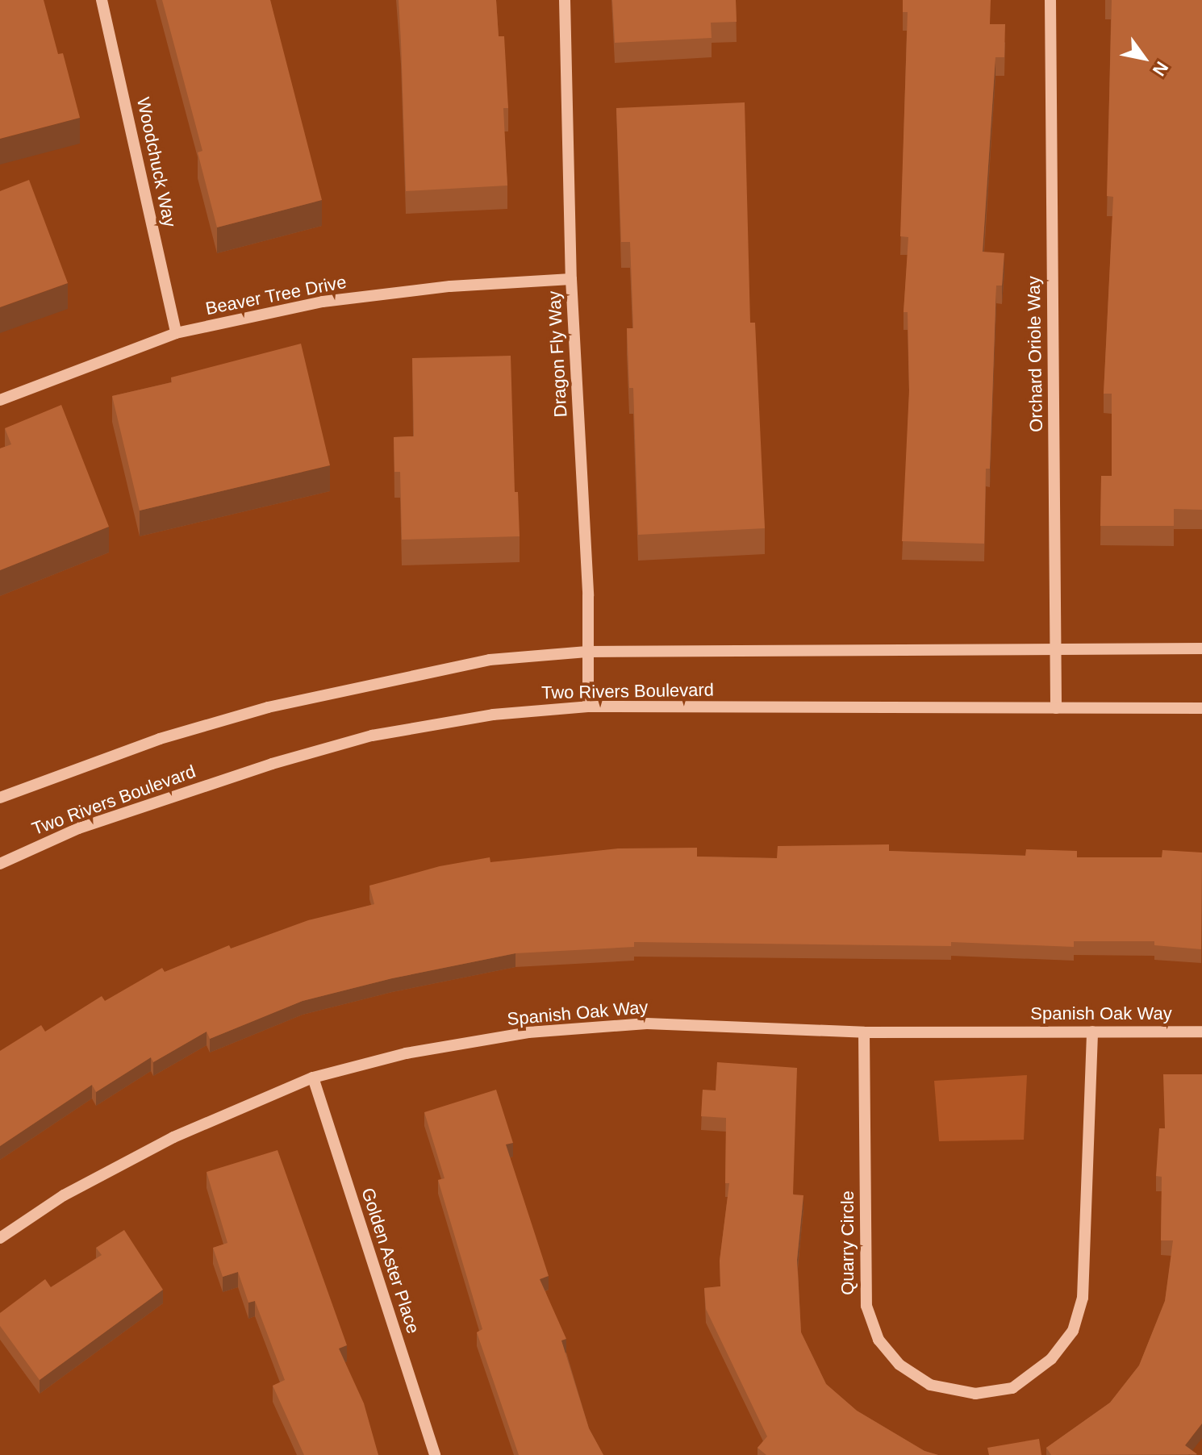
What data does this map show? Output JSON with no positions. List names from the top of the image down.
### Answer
{
  "streets": {
    "street": [
      "Woodchuck Way",
      "Beaver Tree Drive",
      "Dragon Fly Way",
      "Orchard Oriole Way",
      "Two Rivers Boulevard",
      "Spanish Oak Way",
      "Quarry Circle",
      "Golden Aster Place"
    ]
  },
  "crossings": [
    ["Woodchuck Way", "Beaver Tree Drive"],
    ["Beaver Tree Drive", "Dragon Fly Way"],
    ["Dragon Fly Way", "Two Rivers Boulevard"],
    ["Orchard Oriole Way", "Two Rivers Boulevard"],
    ["Spanish Oak Way", "Quarry Circle"],
    ["Spanish Oak Way", "Golden Aster Place"]
  ],
  "north": "bottom right"
}
